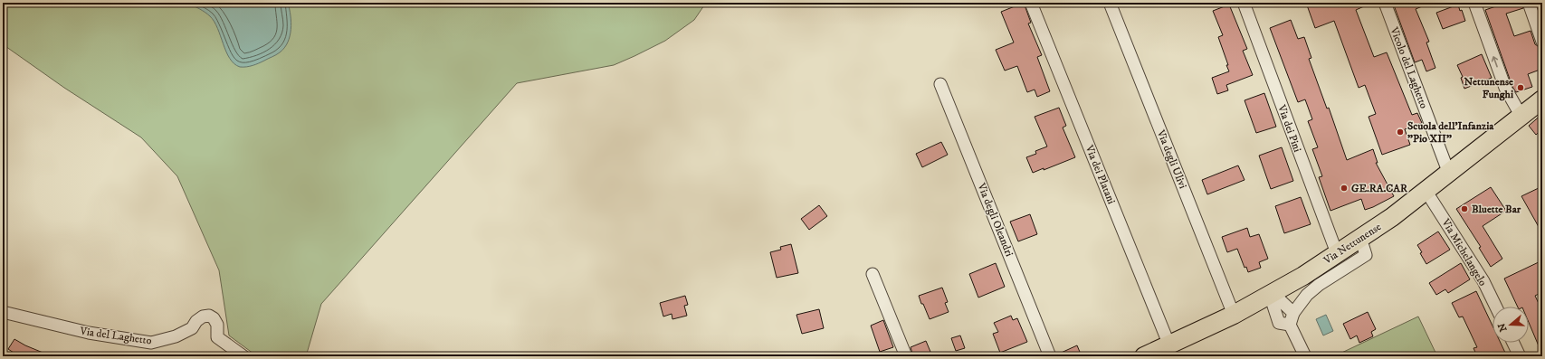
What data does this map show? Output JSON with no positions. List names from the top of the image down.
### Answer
{
  "streets": {
    "main road": ["Via Nettunense"],
    "street": [
      "Vicolo del Laghetto",
      "Via dei Pini",
      "Via degli Ulivi",
      "Via dei Platani",
      "Via degli Oleandri",
      "Via Michelangelo",
      "Via del Laghetto"
    ]
  },
  "crossings": [
    ["Vicolo del Laghetto", "Via Nettunense"],
    ["Via dei Pini", "Via Nettunense"],
    ["Via degli Ulivi", "Via Nettunense"],
    ["Via dei Platani", "Via Nettunense"],
    ["Via Nettunense", "Via Michelangelo"]
  ],
  "places": [
    "Nettunense Funghi",
    "Scuola dell'Infanzia \"Pio XII\"",
    "GE.RA.CAR",
    "Bluette Bar"
  ],
  "north": "left"
}
